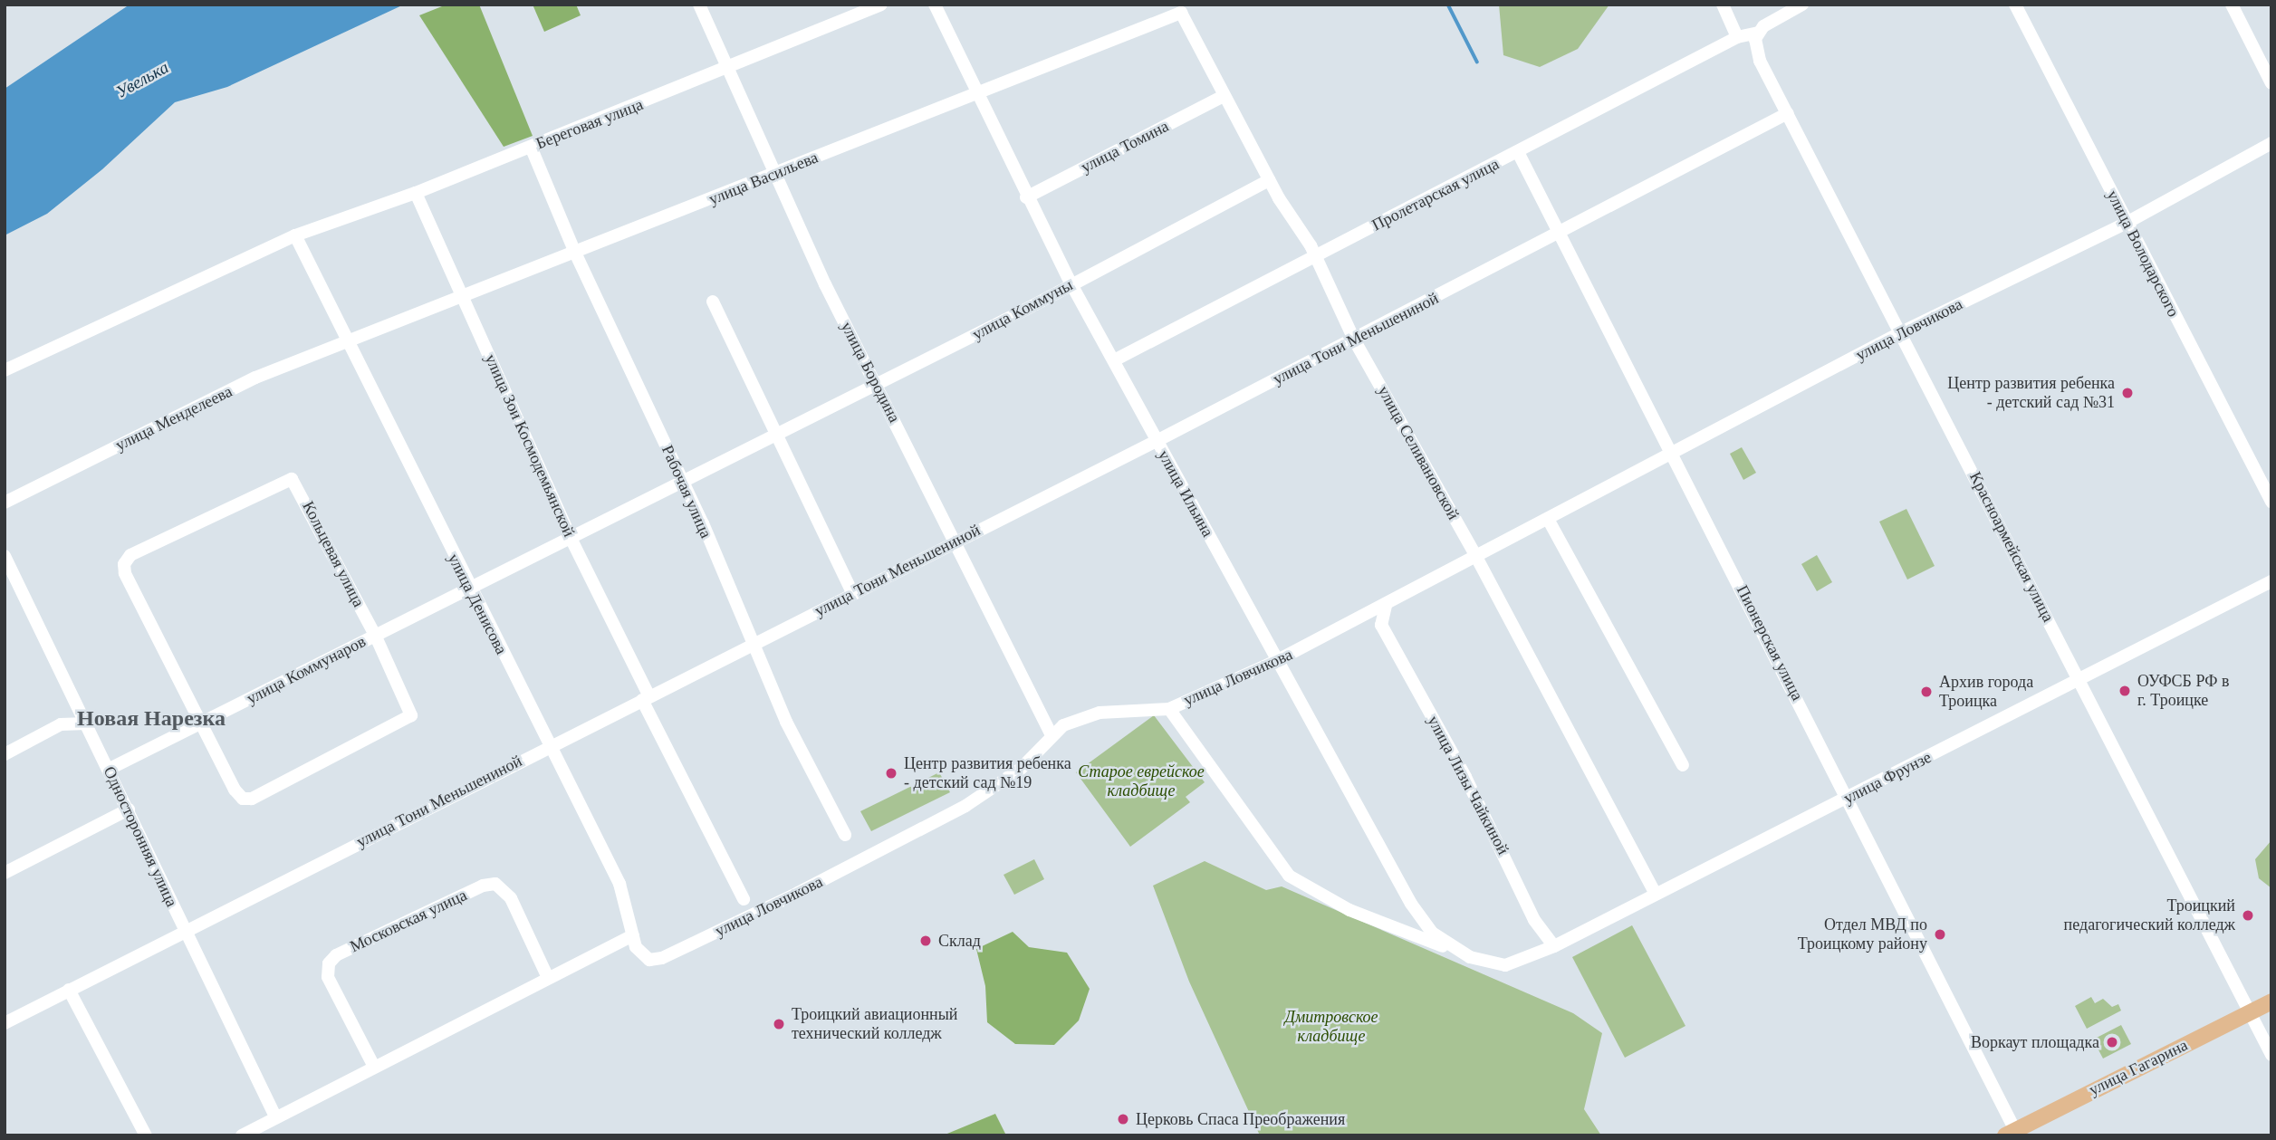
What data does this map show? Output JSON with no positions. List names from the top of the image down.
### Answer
{
  "streets": {
    "main road": ["улица Гагарина"],
    "street": [
      "Береговая улица",
      "улица Томина",
      "улица Васильева",
      "Пролетарская улица",
      "улица Володарского",
      "улица Коммуны",
      "улица Ловчикова",
      "улица Тони Меньшениной",
      "улица Бородина",
      "улица Менделеева",
      "улица Зои Космодемьянской",
      "улица Селивановской",
      "Рабочая улица",
      "улица Ильина",
      "Красноармейская улица",
      "Кольцевая улица",
      "улица Денисова",
      "Пионерская улица",
      "улица Коммунаров",
      "улица Фрунзе",
      "улица Лизы Чайкиной",
      "Односторонняя улица",
      "Московская улица"
    ]
  },
  "crossings": [
    ["Береговая улица", "улица Бородина"],
    ["Береговая улица", "улица Зои Космодемьянской"],
    ["Береговая улица", "Рабочая улица"],
    ["Береговая улица", "улица Денисова"],
    ["улица Томина", "улица Селивановской"],
    ["улица Томина", "улица Ильина"],
    ["улица Васильева", "улица Бородина"],
    ["улица Васильева", "улица Менделеева"],
    ["улица Васильева", "улица Зои Космодемьянской"],
    ["улица Васильева", "улица Селивановской"],
    ["улица Васильева", "Рабочая улица"],
    ["улица Васильева", "улица Ильина"],
    ["улица Васильева", "улица Денисова"],
    ["Пролетарская улица", "улица Селивановской"],
    ["Пролетарская улица", "улица Ильина"],
    ["Пролетарская улица", "Красноармейская улица"],
    ["Пролетарская улица", "Пионерская улица"],
    ["улица Володарского", "улица Ловчикова"],
    ["улица Коммуны", "улица Бородина"],
    ["улица Коммуны", "улица Зои Космодемьянской"],
    ["улица Коммуны", "улица Селивановской"],
    ["улица Коммуны", "Рабочая улица"],
    ["улица Коммуны", "улица Ильина"],
    ["улица Коммуны", "улица Денисова"],
    ["улица Коммуны", "улица Коммунаров"],
    ["улица Ловчикова", "улица Бородина"],
    ["улица Ловчикова", "улица Селивановской"],
    ["улица Ловчикова", "улица Ильина"],
    ["улица Ловчикова", "Красноармейская улица"],
    ["улица Ловчикова", "улица Денисова"],
    ["улица Ловчикова", "Пионерская улица"],
    ["улица Тони Меньшениной", "улица Бородина"],
    ["улица Тони Меньшениной", "улица Зои Космодемьянской"],
    ["улица Тони Меньшениной", "улица Селивановской"],
    ["улица Тони Меньшениной", "Рабочая улица"],
    ["улица Тони Меньшениной", "улица Ильина"],
    ["улица Тони Меньшениной", "Красноармейская улица"],
    ["улица Тони Меньшениной", "улица Денисова"],
    ["улица Тони Меньшениной", "Пионерская улица"],
    ["улица Тони Меньшениной", "Односторонняя улица"],
    ["улица Менделеева", "улица Денисова"],
    ["улица Селивановской", "улица Фрунзе"],
    ["улица Ильина", "улица Фрунзе"],
    ["Красноармейская улица", "улица Фрунзе"],
    ["Красноармейская улица", "улица Гагарина"],
    ["Кольцевая улица", "улица Коммунаров"],
    ["улица Денисова", "улица Коммунаров"],
    ["Пионерская улица", "улица Фрунзе"],
    ["Пионерская улица", "улица Гагарина"],
    ["улица Коммунаров", "Односторонняя улица"],
    ["улица Фрунзе", "улица Лизы Чайкиной"]
  ],
  "districts": ["Новая Нарезка"],
  "water": ["Увелька"],
  "parks": ["Старое еврейское кладбище", "Дмитровское кладбище"],
  "places": [
    "Центр развития ребенка - детский сад №31",
    "ОУФСБ РФ в г. Троицке",
    "Архив города Троицка",
    "Центр развития ребенка - детский сад №19",
    "Троицкий педагогический колледж",
    "Отдел МВД по Троицкому району",
    "Склад",
    "Троицкий авиационный технический колледж",
    "Воркаут площадка",
    "Церковь Спаса Преображения"
  ]
}
